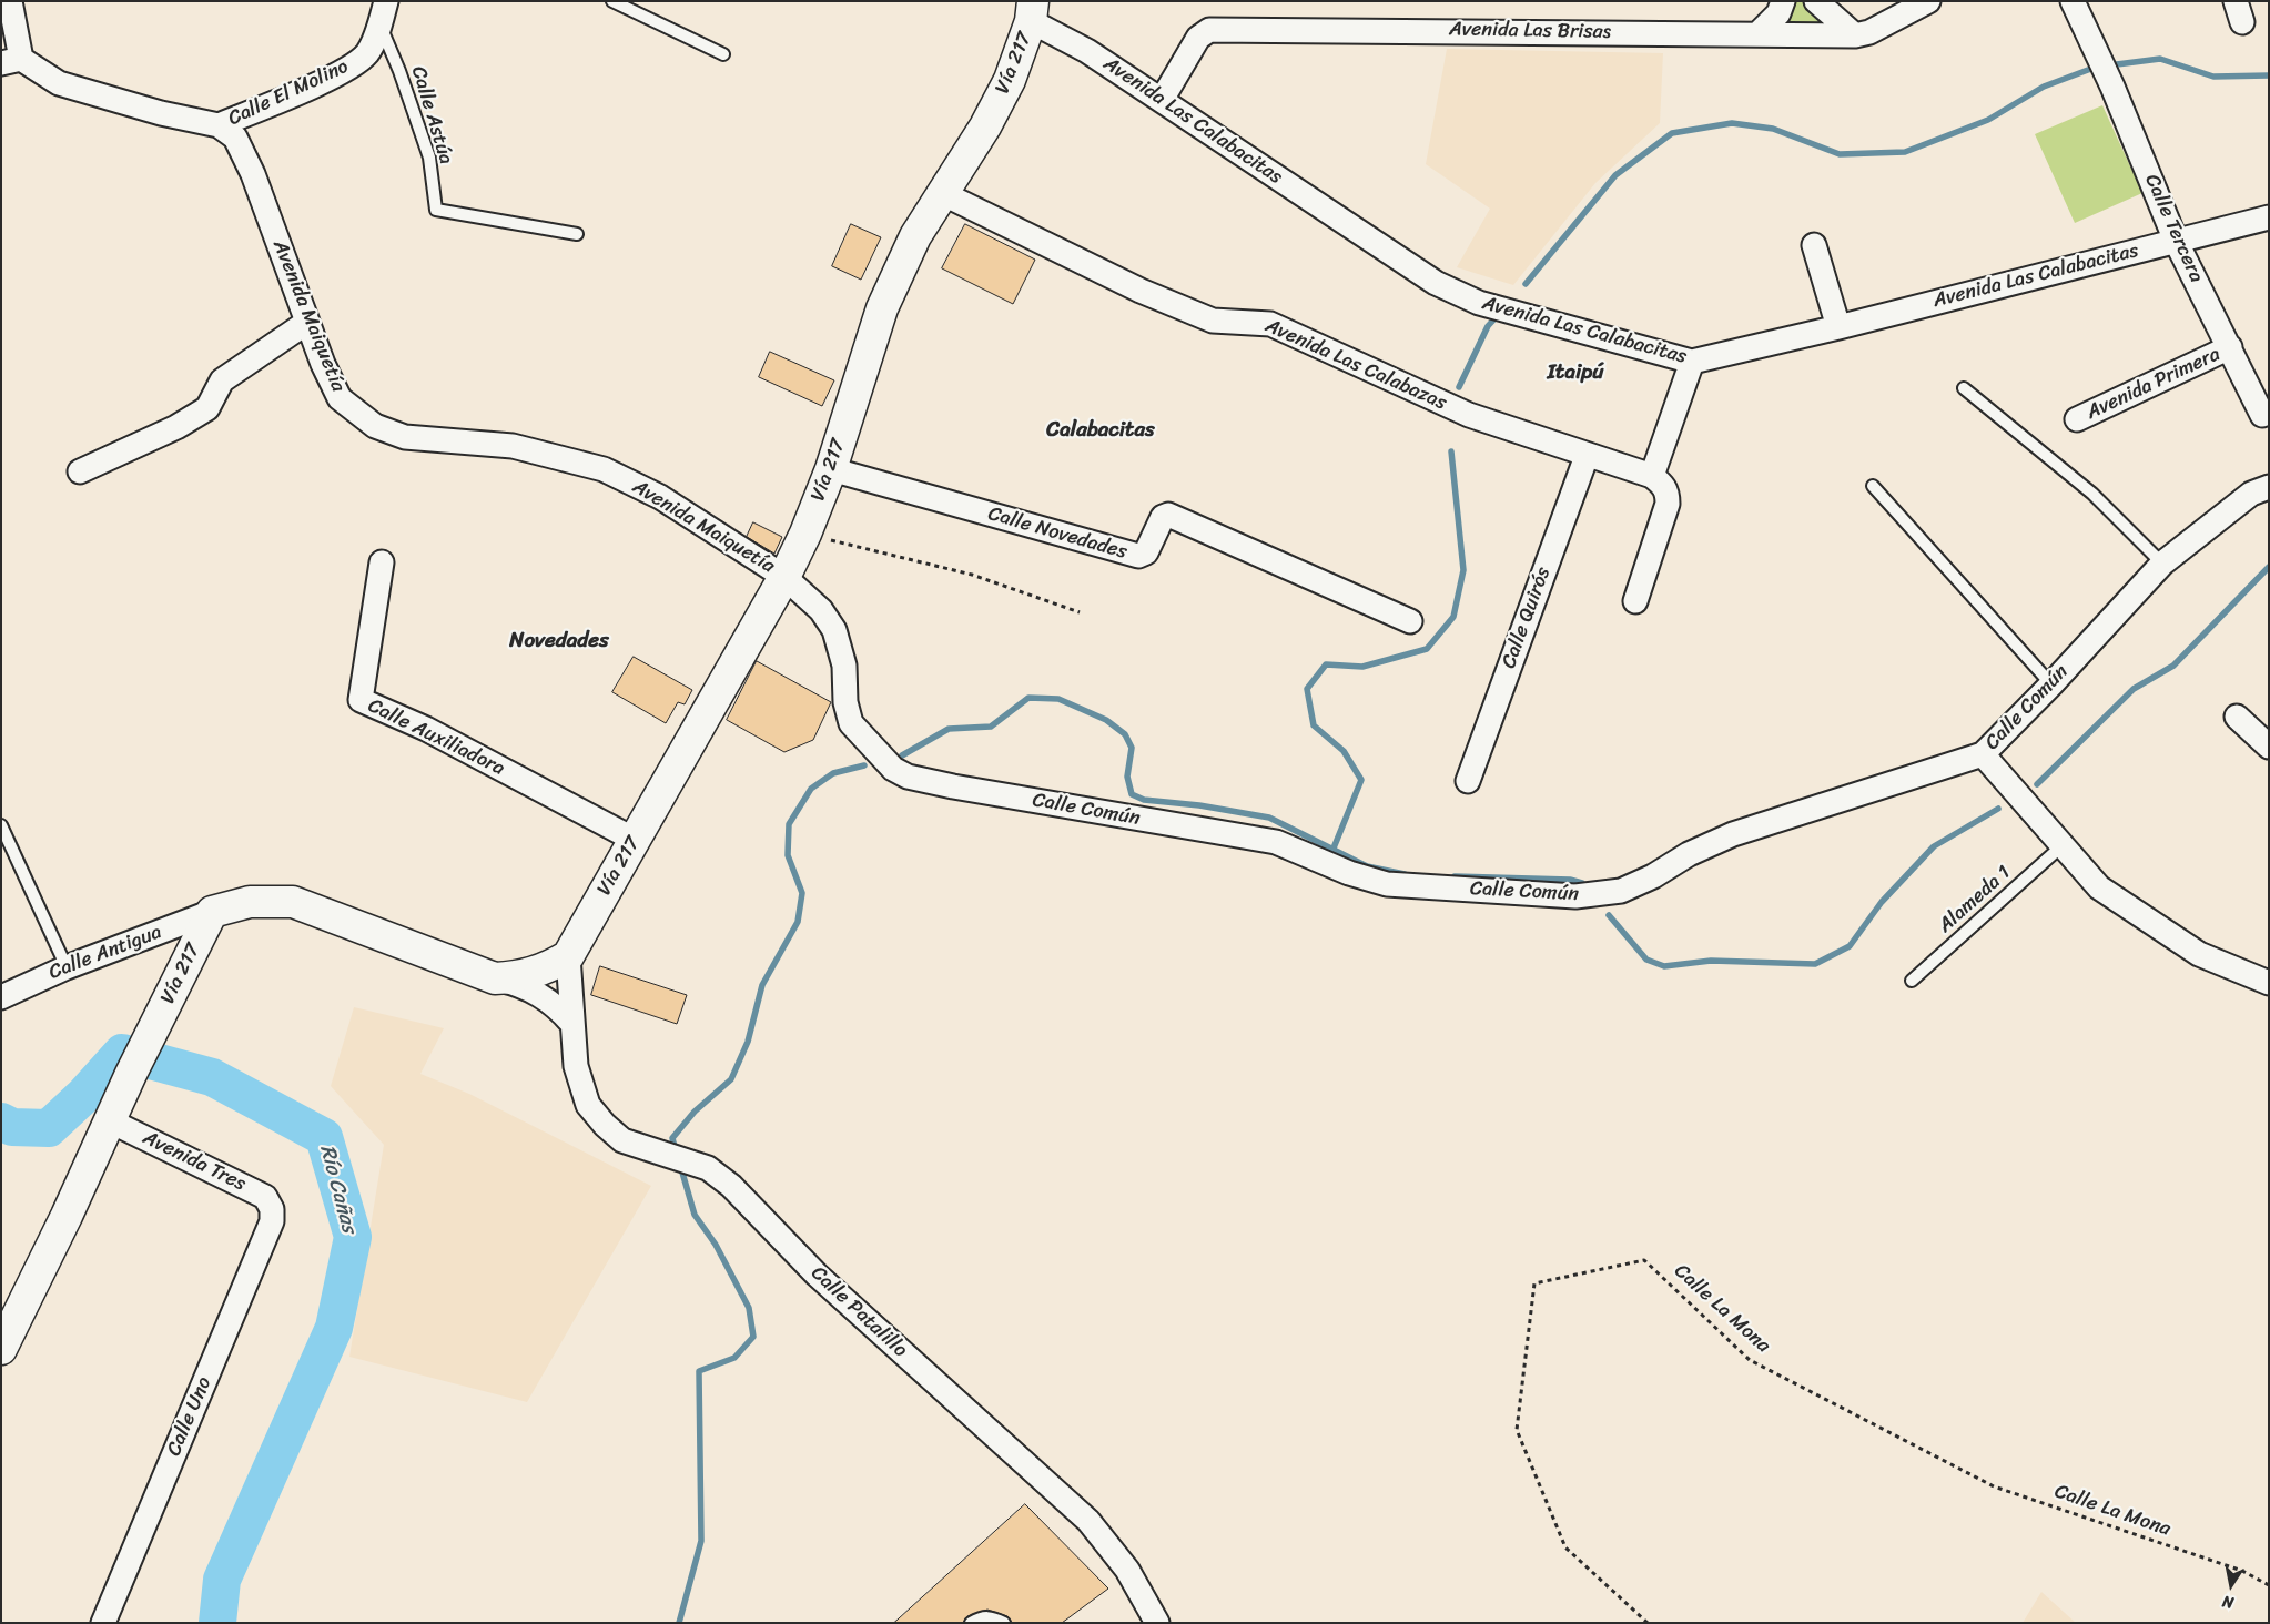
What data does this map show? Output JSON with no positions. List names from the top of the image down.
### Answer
{
  "streets": {
    "main road": ["Vía 217"],
    "street": [
      "Avenida Las Brisas",
      "Calle El Molino",
      "Avenida Las Calabacitas",
      "Calle Tercera",
      "Avenida Maiquetía",
      "Avenida Las Calabazas",
      "Avenida Primera",
      "Calle Novedades",
      "Calle Quirós",
      "Calle Común",
      "Calle Auxiliadora",
      "Calle Antigua",
      "Avenida Tres",
      "Calle Patalillo",
      "Calle Uno"
    ],
    "lane": ["Calle Astúa", "Alameda 1"],
    "path": ["Calle La Mona"]
  },
  "crossings": [
    ["Avenida Las Brisas", "Avenida Las Calabacitas"],
    ["Vía 217", "Avenida Las Calabacitas"],
    ["Vía 217", "Avenida Maiquetía"],
    ["Vía 217", "Avenida Las Calabazas"],
    ["Vía 217", "Calle Novedades"],
    ["Vía 217", "Calle Común"],
    ["Vía 217", "Calle Auxiliadora"],
    ["Vía 217", "Calle Antigua"],
    ["Vía 217", "Avenida Tres"],
    ["Vía 217", "Calle Patalillo"],
    ["Calle El Molino", "Calle Astúa"],
    ["Calle El Molino", "Avenida Maiquetía"],
    ["Avenida Las Calabacitas", "Calle Tercera"],
    ["Calle Tercera", "Avenida Primera"],
    ["Avenida Maiquetía", "Calle Común"],
    ["Avenida Las Calabazas", "Calle Quirós"],
    ["Avenida Tres", "Calle Uno"]
  ],
  "districts": ["Itaipú", "Calabacitas", "Novedades"],
  "water": ["Río Cañas"],
  "north": "bottom"
}
